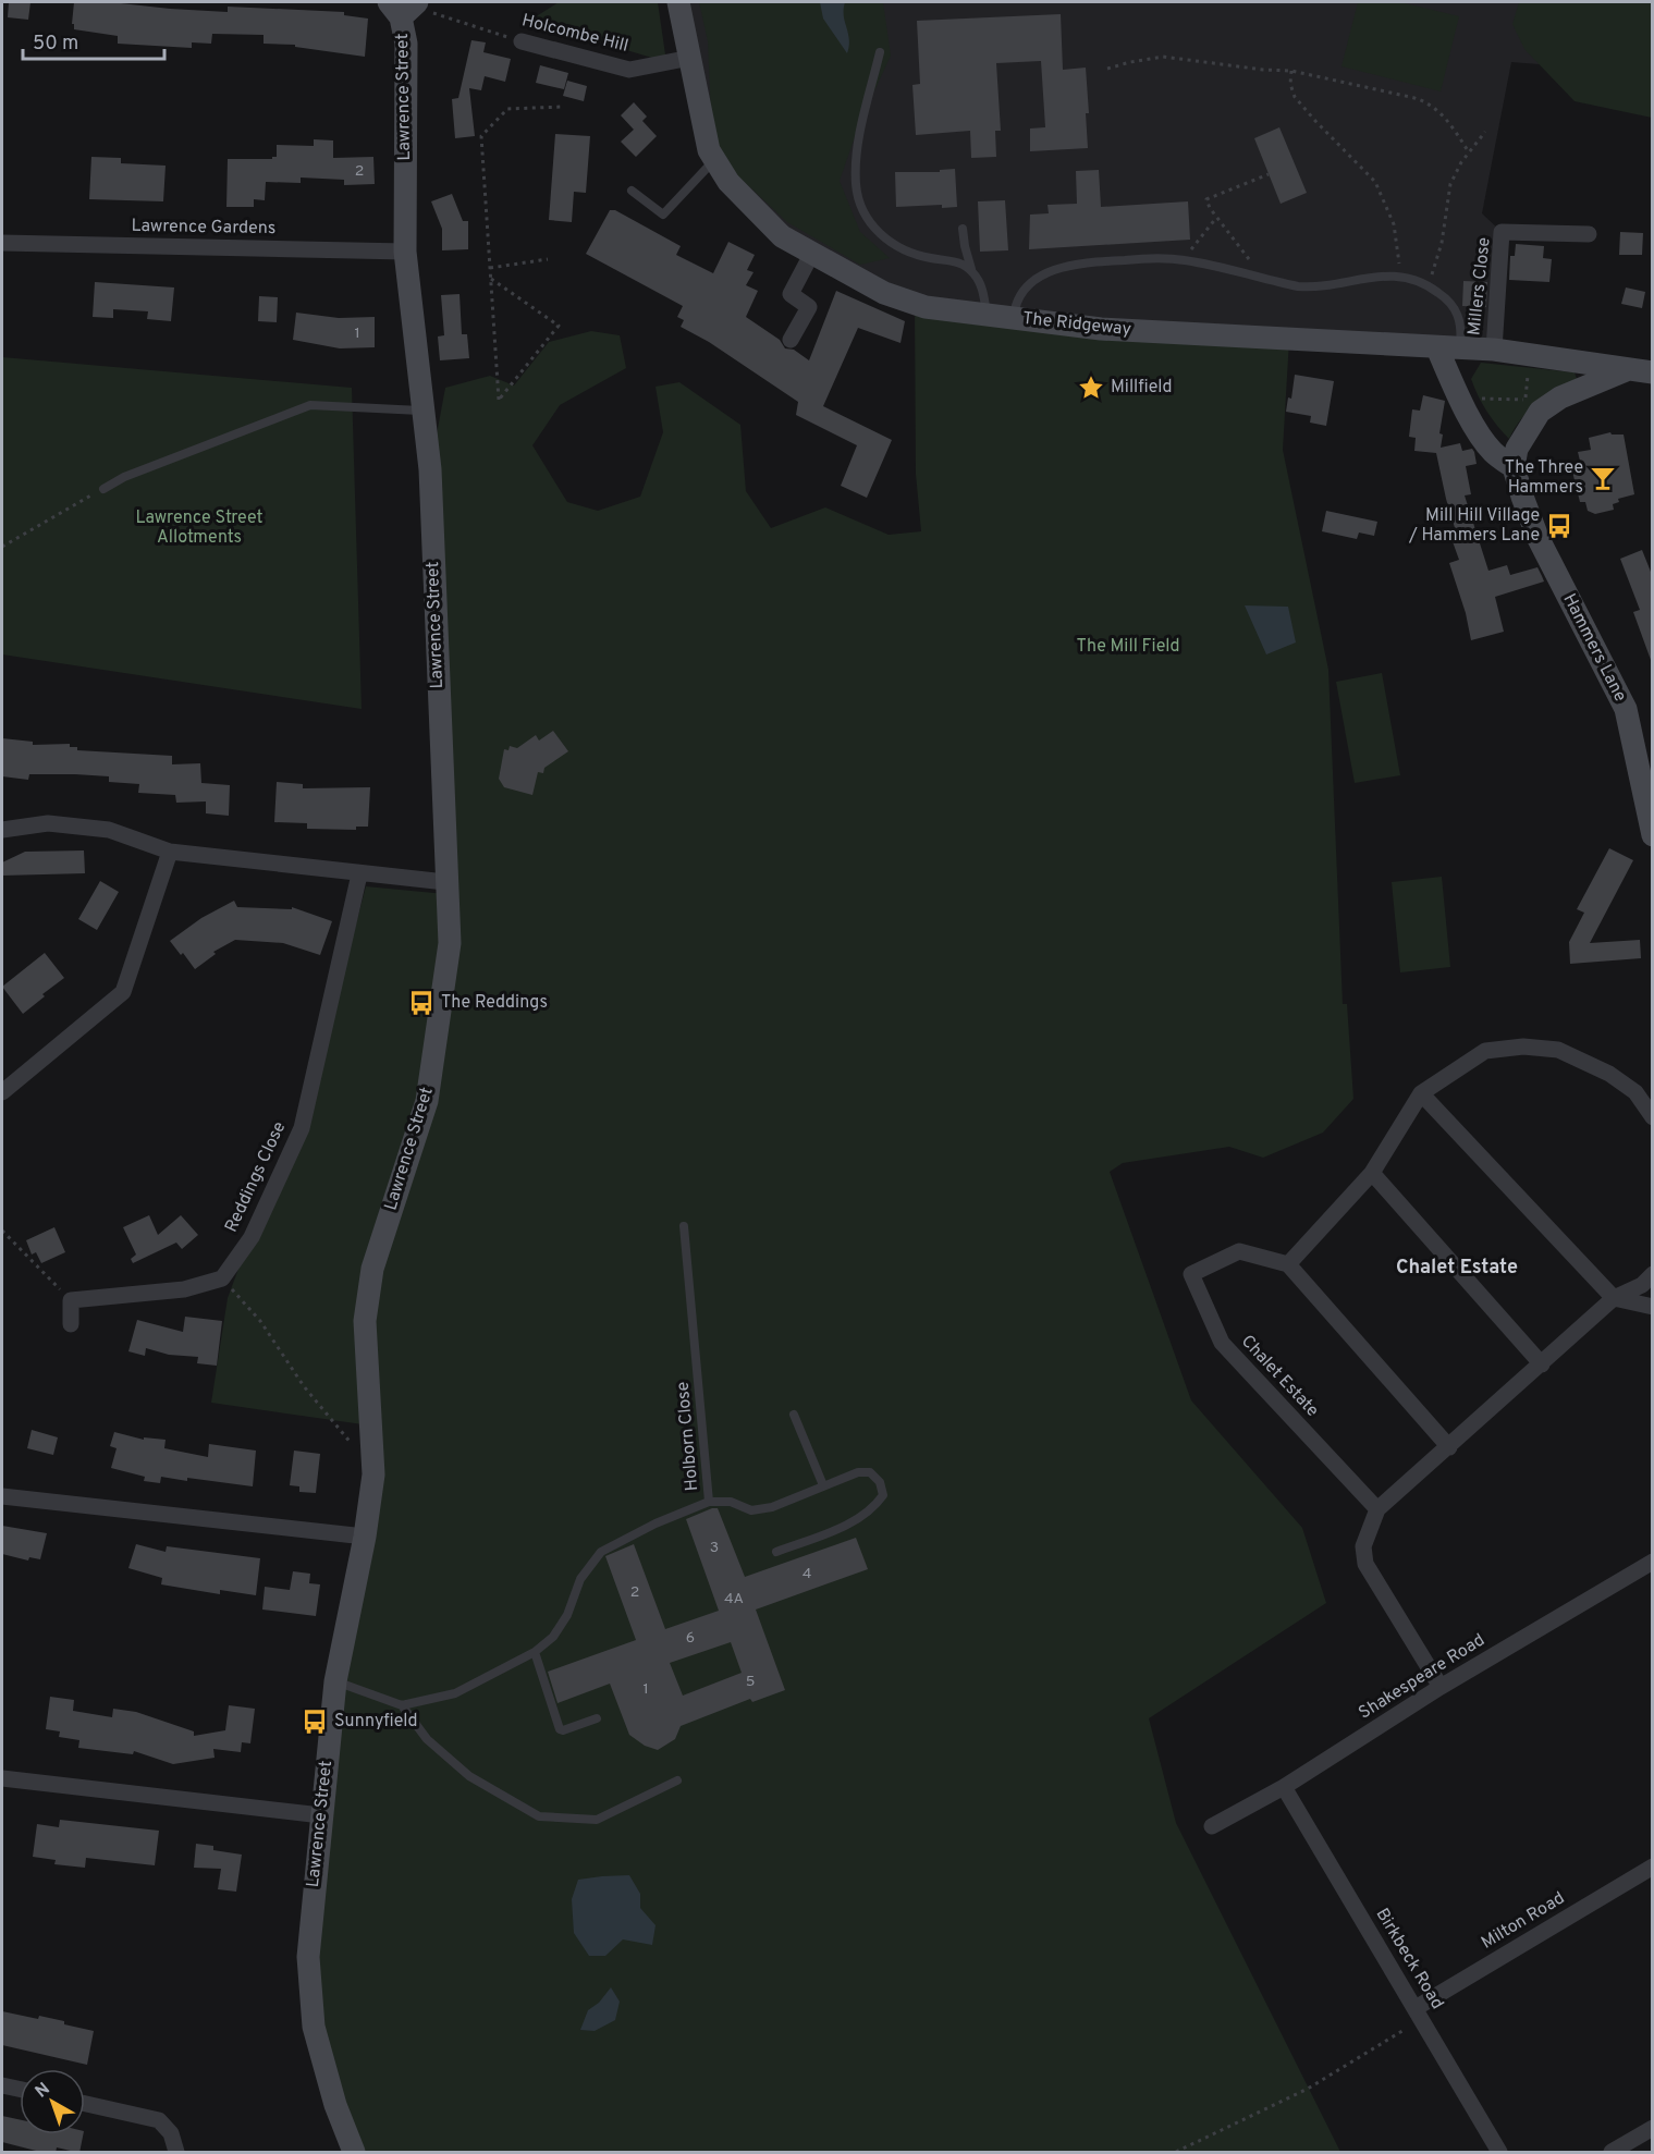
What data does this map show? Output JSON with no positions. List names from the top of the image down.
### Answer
{
  "streets": {
    "street": [
      "Holcombe Hill",
      "Lawrence Street",
      "Lawrence Gardens",
      "Millers Close",
      "The Ridgeway",
      "Hammers Lane",
      "Reddings Close",
      "Chalet Estate",
      "Shakespeare Road",
      "Milton Road",
      "Birkbeck Road"
    ],
    "lane": ["Holborn Close"]
  },
  "crossings": [
    ["Holcombe Hill", "Lawrence Street"],
    ["Holcombe Hill", "The Ridgeway"],
    ["Lawrence Street", "Lawrence Gardens"],
    ["Millers Close", "The Ridgeway"],
    ["Shakespeare Road", "Birkbeck Road"],
    ["Milton Road", "Birkbeck Road"]
  ],
  "districts": ["Chalet Estate"],
  "parks": ["Lawrence Street Allotments", "The Mill Field"],
  "places": {
    "place": ["Millfield"],
    "bar": ["The Three Hammers"],
    "bus stop": ["Mill Hill Village / Hammers Lane", "The Reddings", "Sunnyfield"]
  },
  "house_numbers": [
    "2",
    "1",
    "3",
    "4",
    "2",
    "4A",
    "6",
    "5",
    "1"
  ],
  "scale_bar": "50 m",
  "north": "top left"
}
